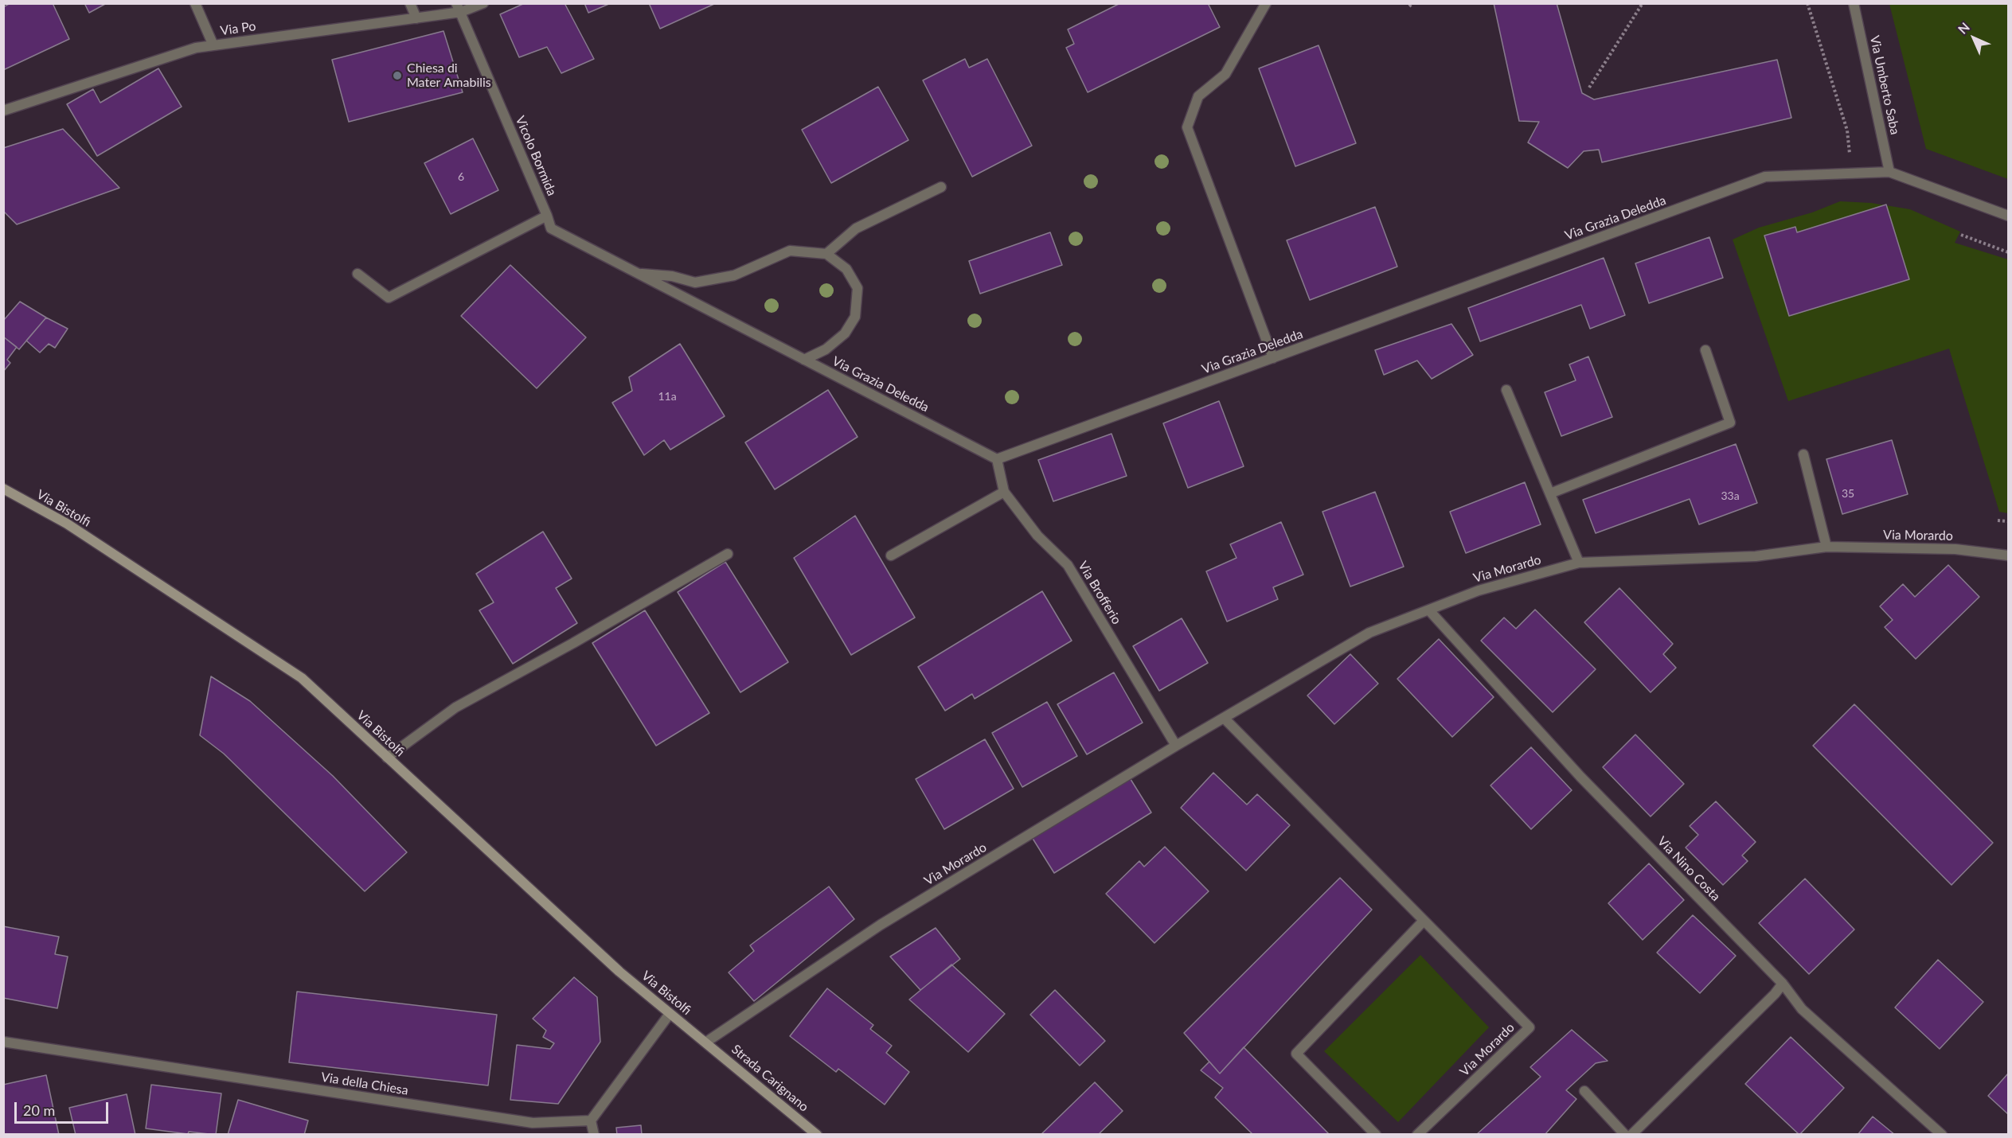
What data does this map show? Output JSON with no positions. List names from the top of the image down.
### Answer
{
  "streets": {
    "street": [
      "Via Po",
      "Via Umberto Saba",
      "Vicolo Bormida",
      "Via Grazia Deledda",
      "Via Bistolfi",
      "Via Morardo",
      "Via Brofferio",
      "Via Nino Costa",
      "Strada Carignano",
      "Via della Chiesa"
    ]
  },
  "crossings": [
    ["Via Po", "Vicolo Bormida"],
    ["Via Umberto Saba", "Via Grazia Deledda"],
    ["Vicolo Bormida", "Via Grazia Deledda"],
    ["Via Grazia Deledda", "Via Brofferio"],
    ["Via Bistolfi", "Via Morardo"],
    ["Via Bistolfi", "Strada Carignano"],
    ["Via Morardo", "Via Brofferio"],
    ["Via Morardo", "Via Nino Costa"],
    ["Via Morardo", "Strada Carignano"]
  ],
  "places": ["Chiesa di Mater Amabilis"],
  "house_numbers": [
    "6",
    "11a",
    "35",
    "33a"
  ],
  "scale_bar": "20 m",
  "north": "top left"
}
